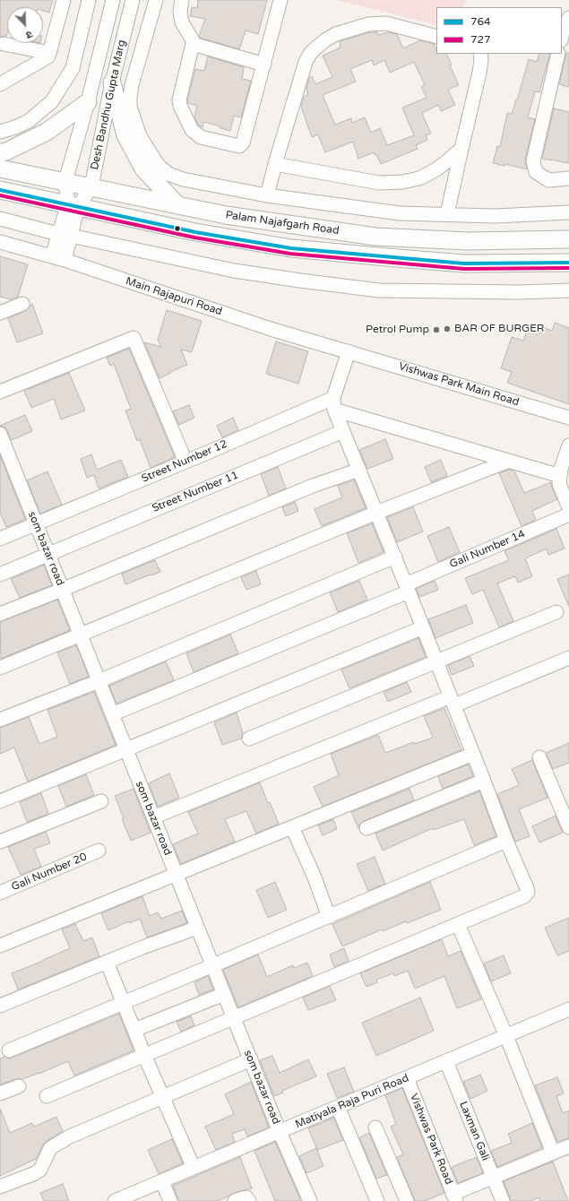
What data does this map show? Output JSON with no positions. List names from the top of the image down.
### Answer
{
  "streets": {
    "main road": ["Palam Najafgarh Road"],
    "street": [
      "Desh Bandhu Gupta Marg",
      "Main Rajapuri Road",
      "Vishwas Park Main Road",
      "Street Number 12",
      "Street Number 11",
      "som bazar road",
      "Gali Number 14",
      "Gali Number 20",
      "Matiyala Raja Puri Road",
      "Laxman Gali",
      "Vishwas Park Road"
    ]
  },
  "crossings": [
    ["Desh Bandhu Gupta Marg", "Palam Najafgarh Road"],
    ["Main Rajapuri Road", "Vishwas Park Main Road"],
    ["Street Number 12", "som bazar road"],
    ["Street Number 11", "som bazar road"],
    ["som bazar road", "Gali Number 14"],
    ["som bazar road", "Matiyala Raja Puri Road"],
    ["Matiyala Raja Puri Road", "Laxman Gali"],
    ["Matiyala Raja Puri Road", "Vishwas Park Road"]
  ],
  "places": ["BAR OF BURGER", "Petrol Pump"],
  "lines": ["transit line 764", "transit line 727"],
  "legend": ["764", "727"],
  "north": "bottom right"
}
